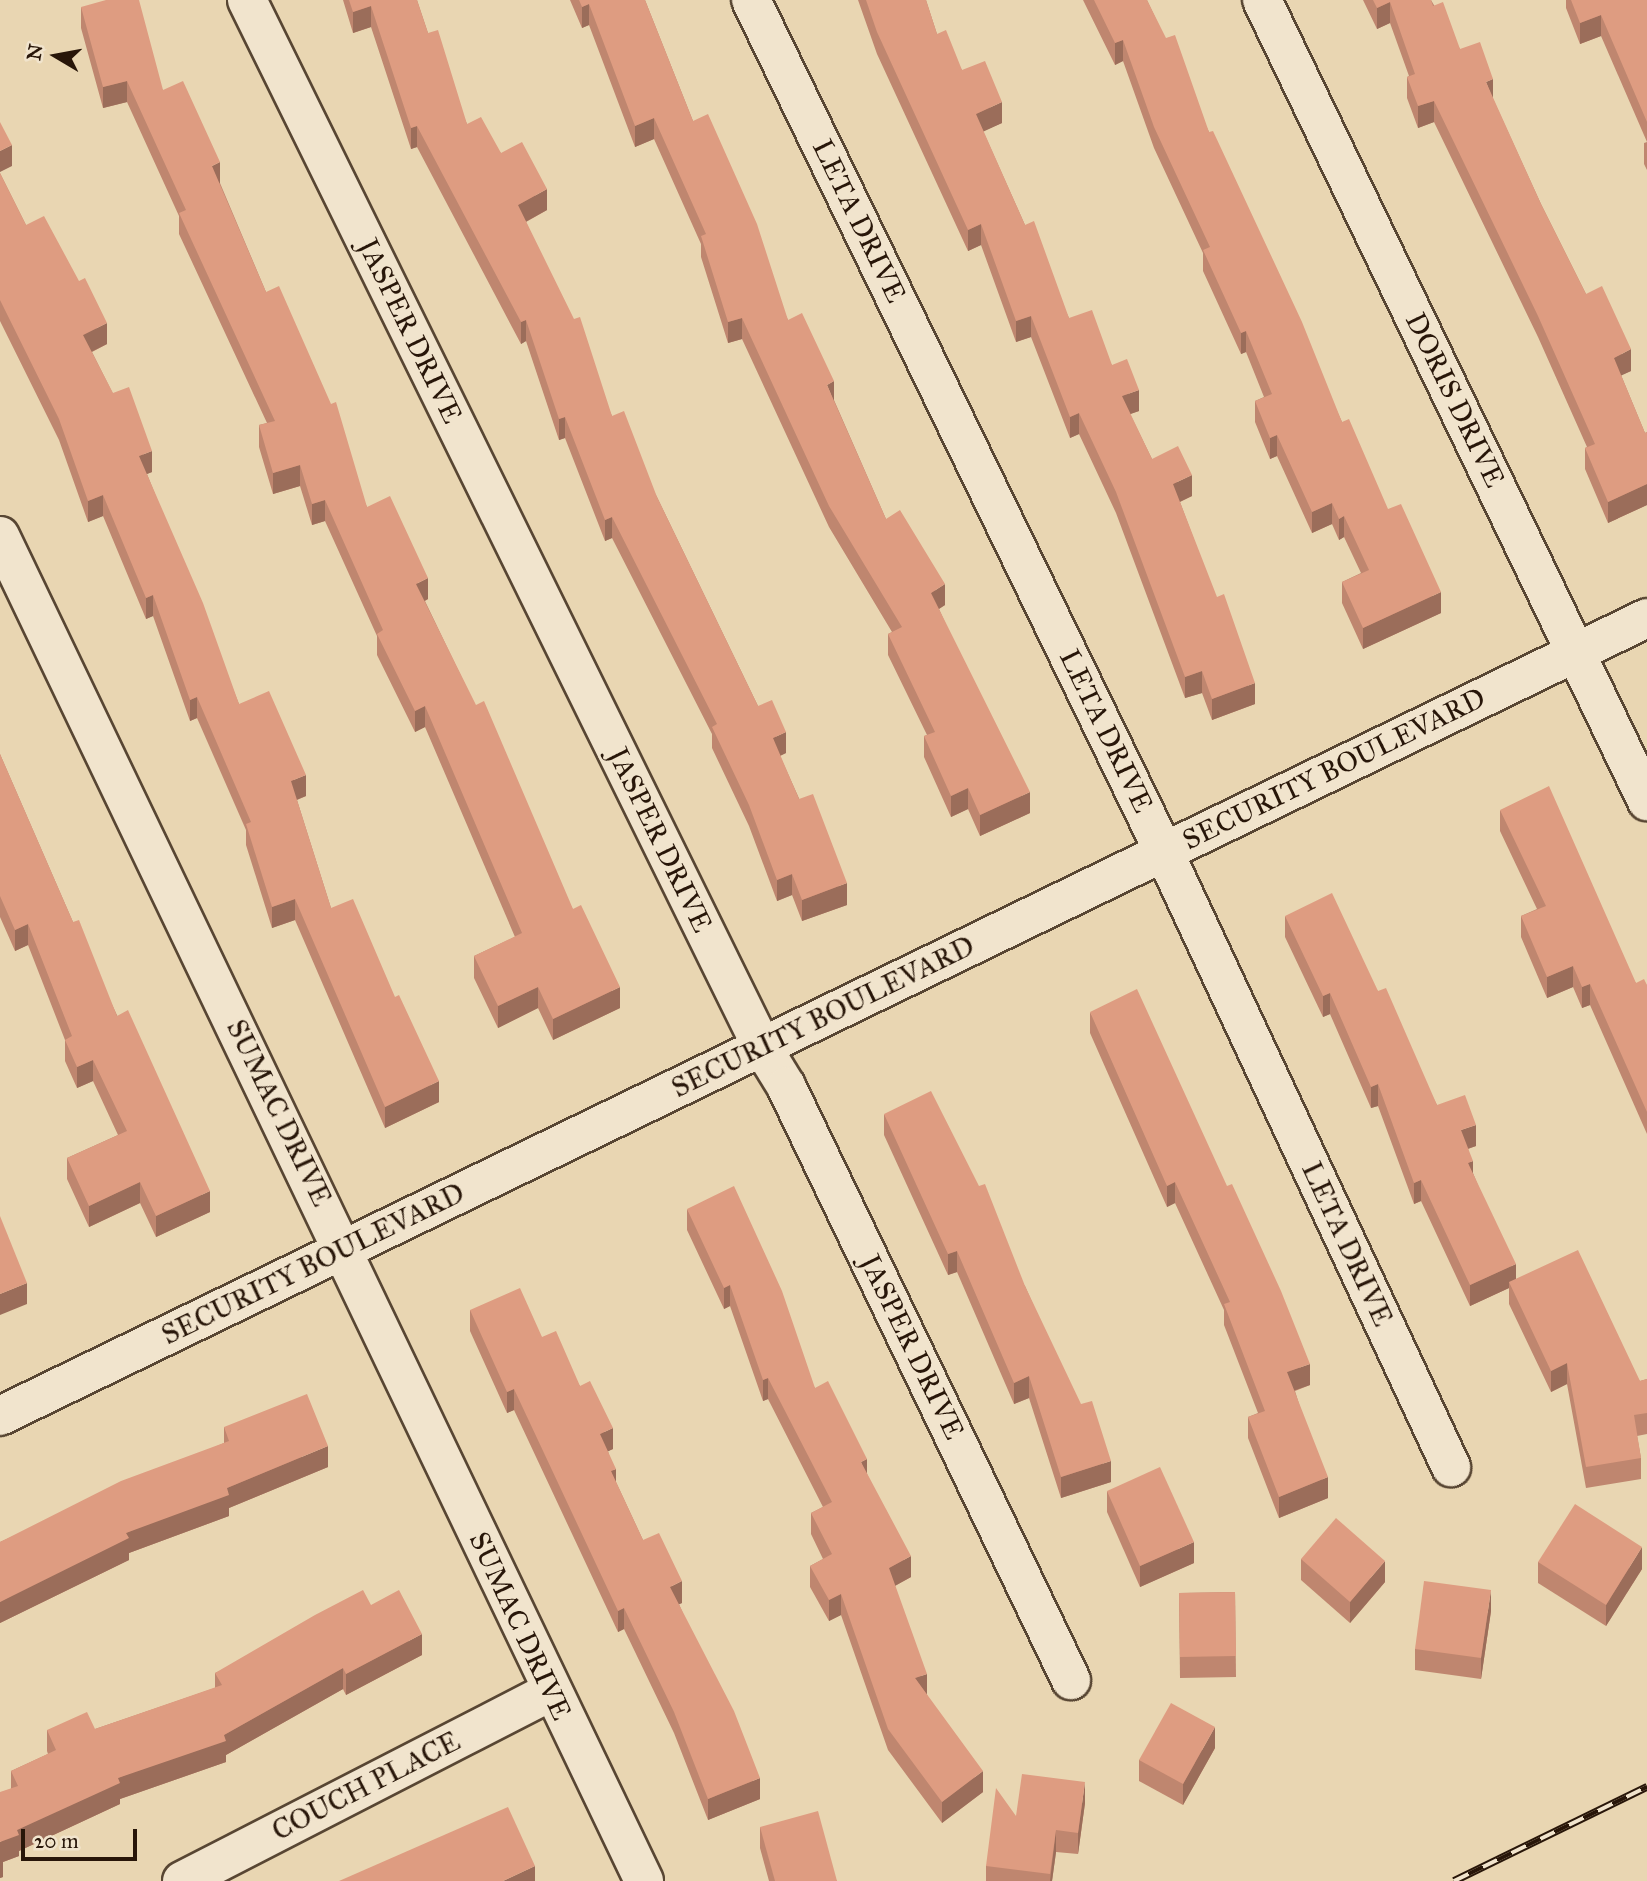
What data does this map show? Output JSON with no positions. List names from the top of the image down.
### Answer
{
  "streets": {
    "street": [
      "LETA DRIVE",
      "JASPER DRIVE",
      "DORIS DRIVE",
      "SECURITY BOULEVARD",
      "SUMAC DRIVE",
      "COUCH PLACE"
    ]
  },
  "crossings": [
    ["LETA DRIVE", "SECURITY BOULEVARD"],
    ["JASPER DRIVE", "SECURITY BOULEVARD"],
    ["DORIS DRIVE", "SECURITY BOULEVARD"],
    ["SECURITY BOULEVARD", "SUMAC DRIVE"],
    ["SUMAC DRIVE", "COUCH PLACE"]
  ],
  "scale_bar": "20 m",
  "north": "left"
}
